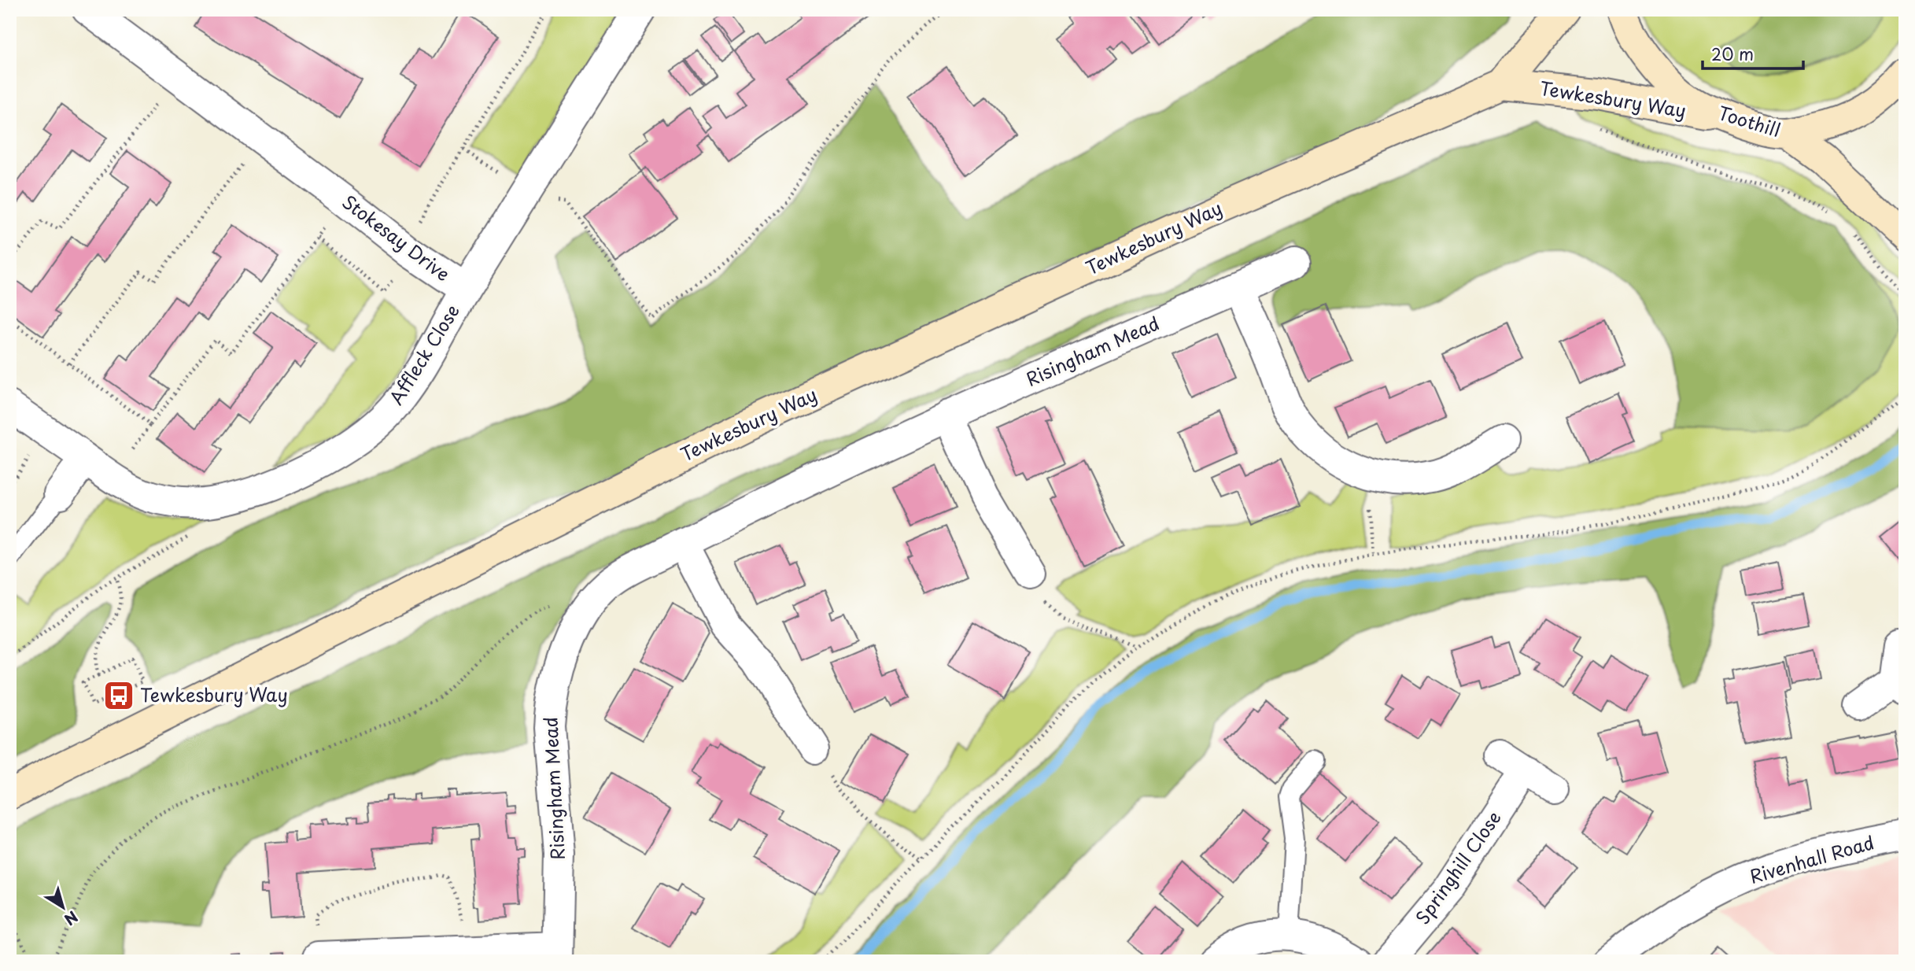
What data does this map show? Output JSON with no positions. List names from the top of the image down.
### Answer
{
  "streets": {
    "main road": ["Tewkesbury Way", "Toothill"],
    "street": [
      "Stokesay Drive",
      "Risingham Mead",
      "Affleck Close",
      "Rivenhall Road",
      "Springhill Close"
    ]
  },
  "crossings": [
    ["Tewkesbury Way", "Toothill"],
    ["Stokesay Drive", "Affleck Close"]
  ],
  "places": {
    "bus stop": ["Tewkesbury Way"]
  },
  "scale_bar": "20 m",
  "north": "bottom right"
}
